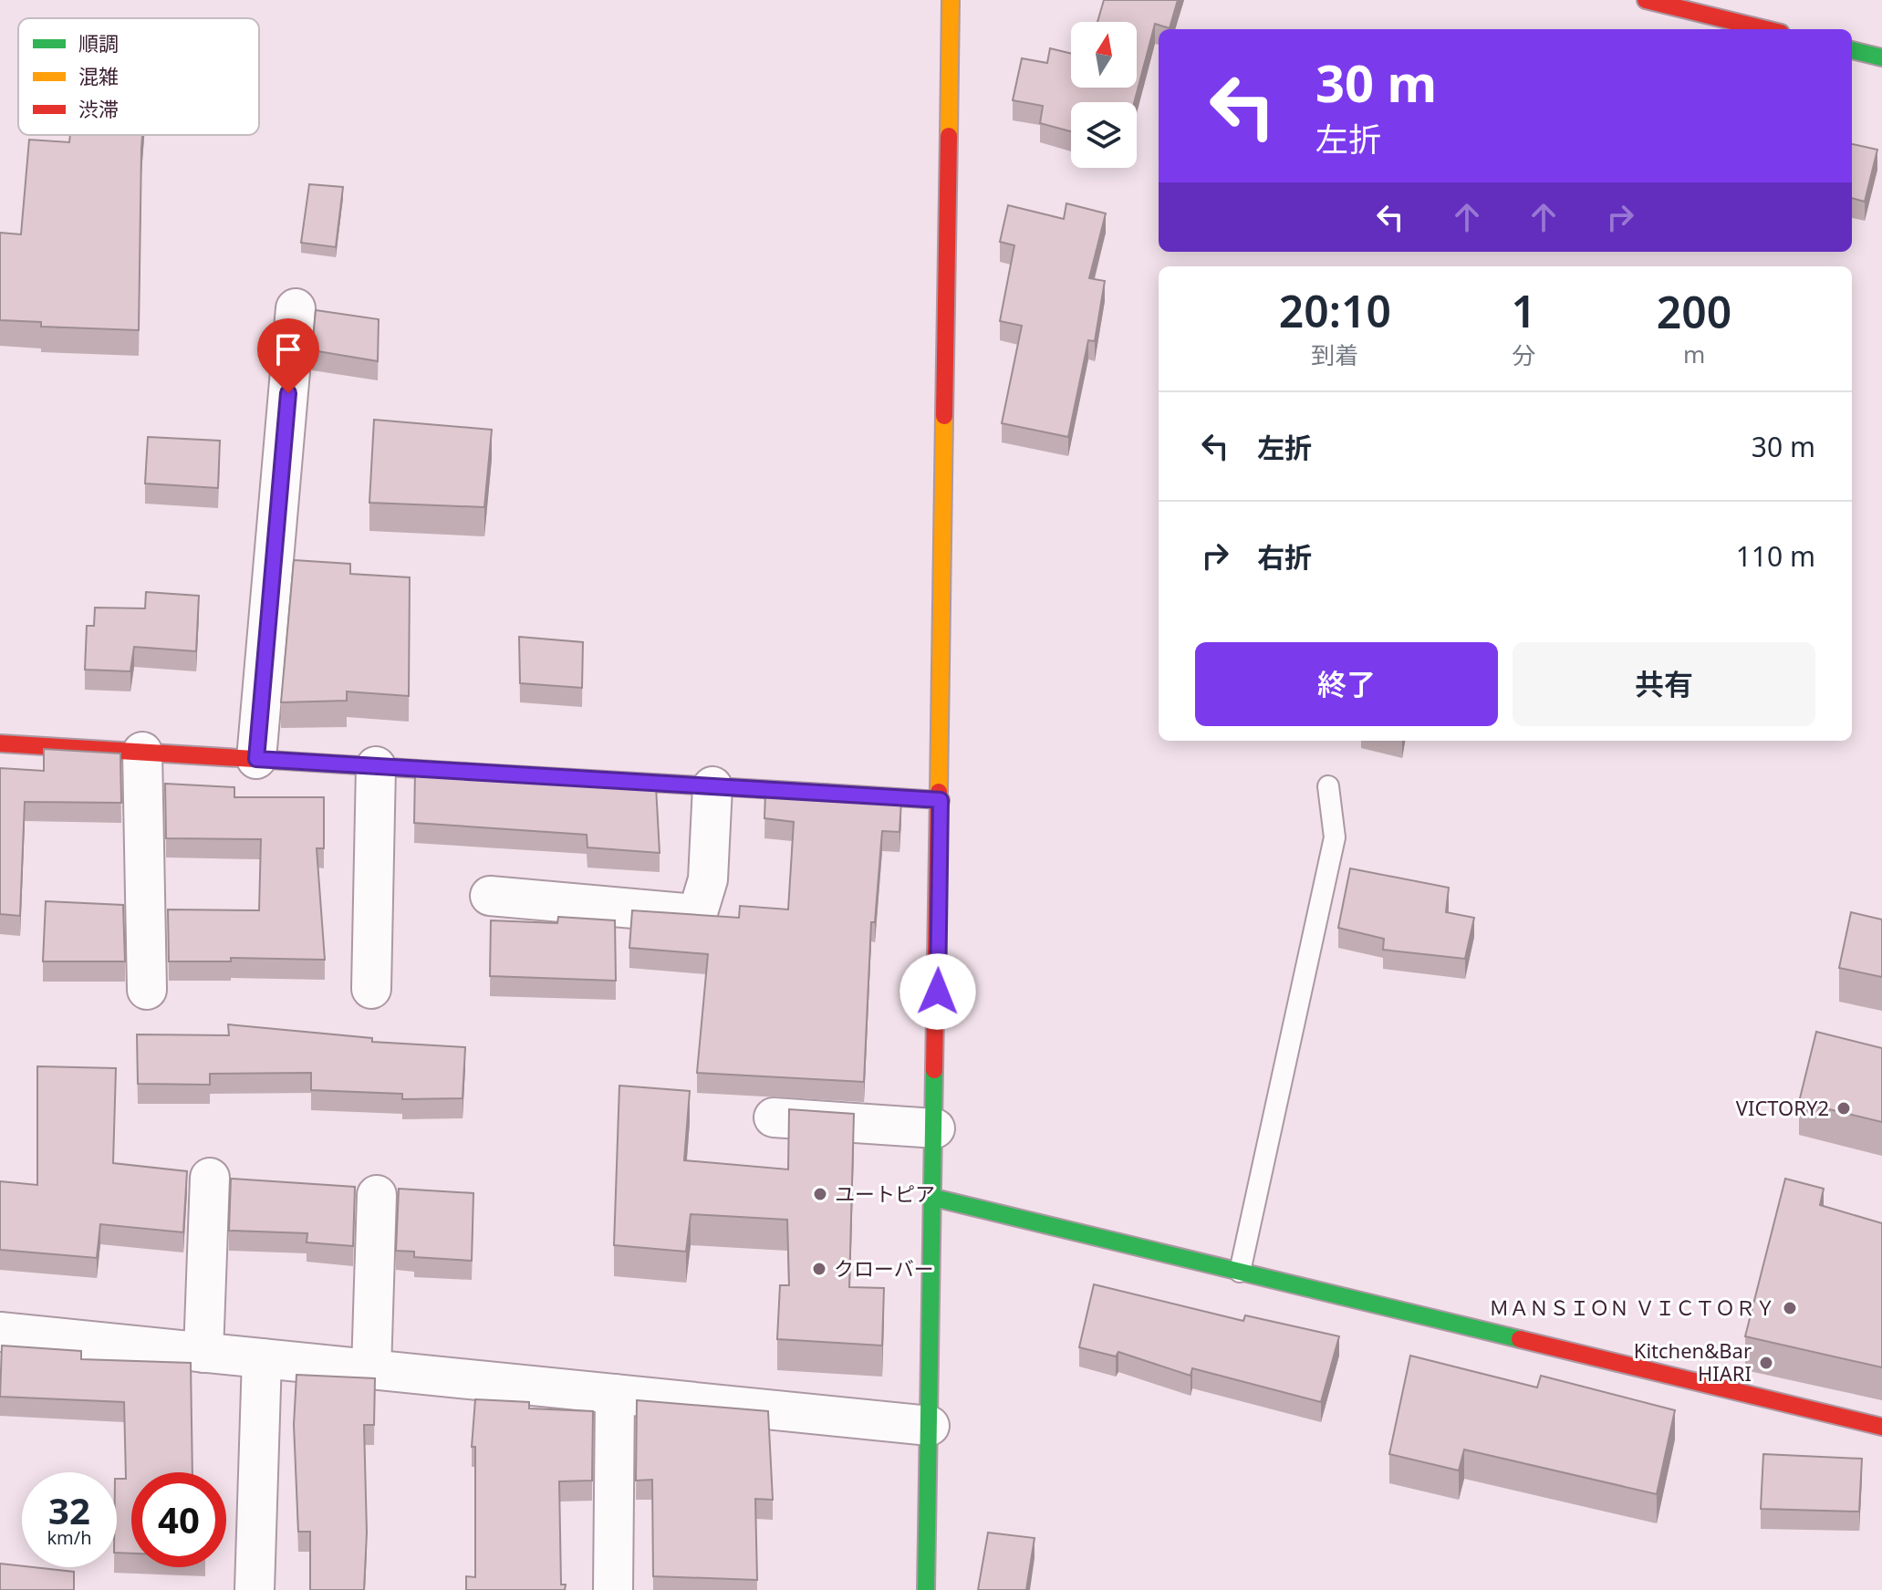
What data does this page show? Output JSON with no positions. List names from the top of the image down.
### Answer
{
  "places": [
    "VICTORY2",
    "ユートピア",
    "クローバー",
    "ＭＡＮＳＩＯＮ ＶＩＣＴＯＲＹ",
    "Kitchen&Bar HIARI"
  ],
  "legend": ["順調", "混雑", "渋滞"],
  "north": "top",
  "page": {
    "turn": ["30 m", "左折"],
    "eta": [
      "20:10",
      "到着",
      "1",
      "分",
      "200",
      "m"
    ],
    "list": [
      {
        "name": "左折",
        "value": "30 m"
      },
      {
        "name": "右折",
        "value": "110 m"
      }
    ],
    "buttons": ["終了", "共有"],
    "speed": "32 km/h",
    "limit": "40"
  }
}
